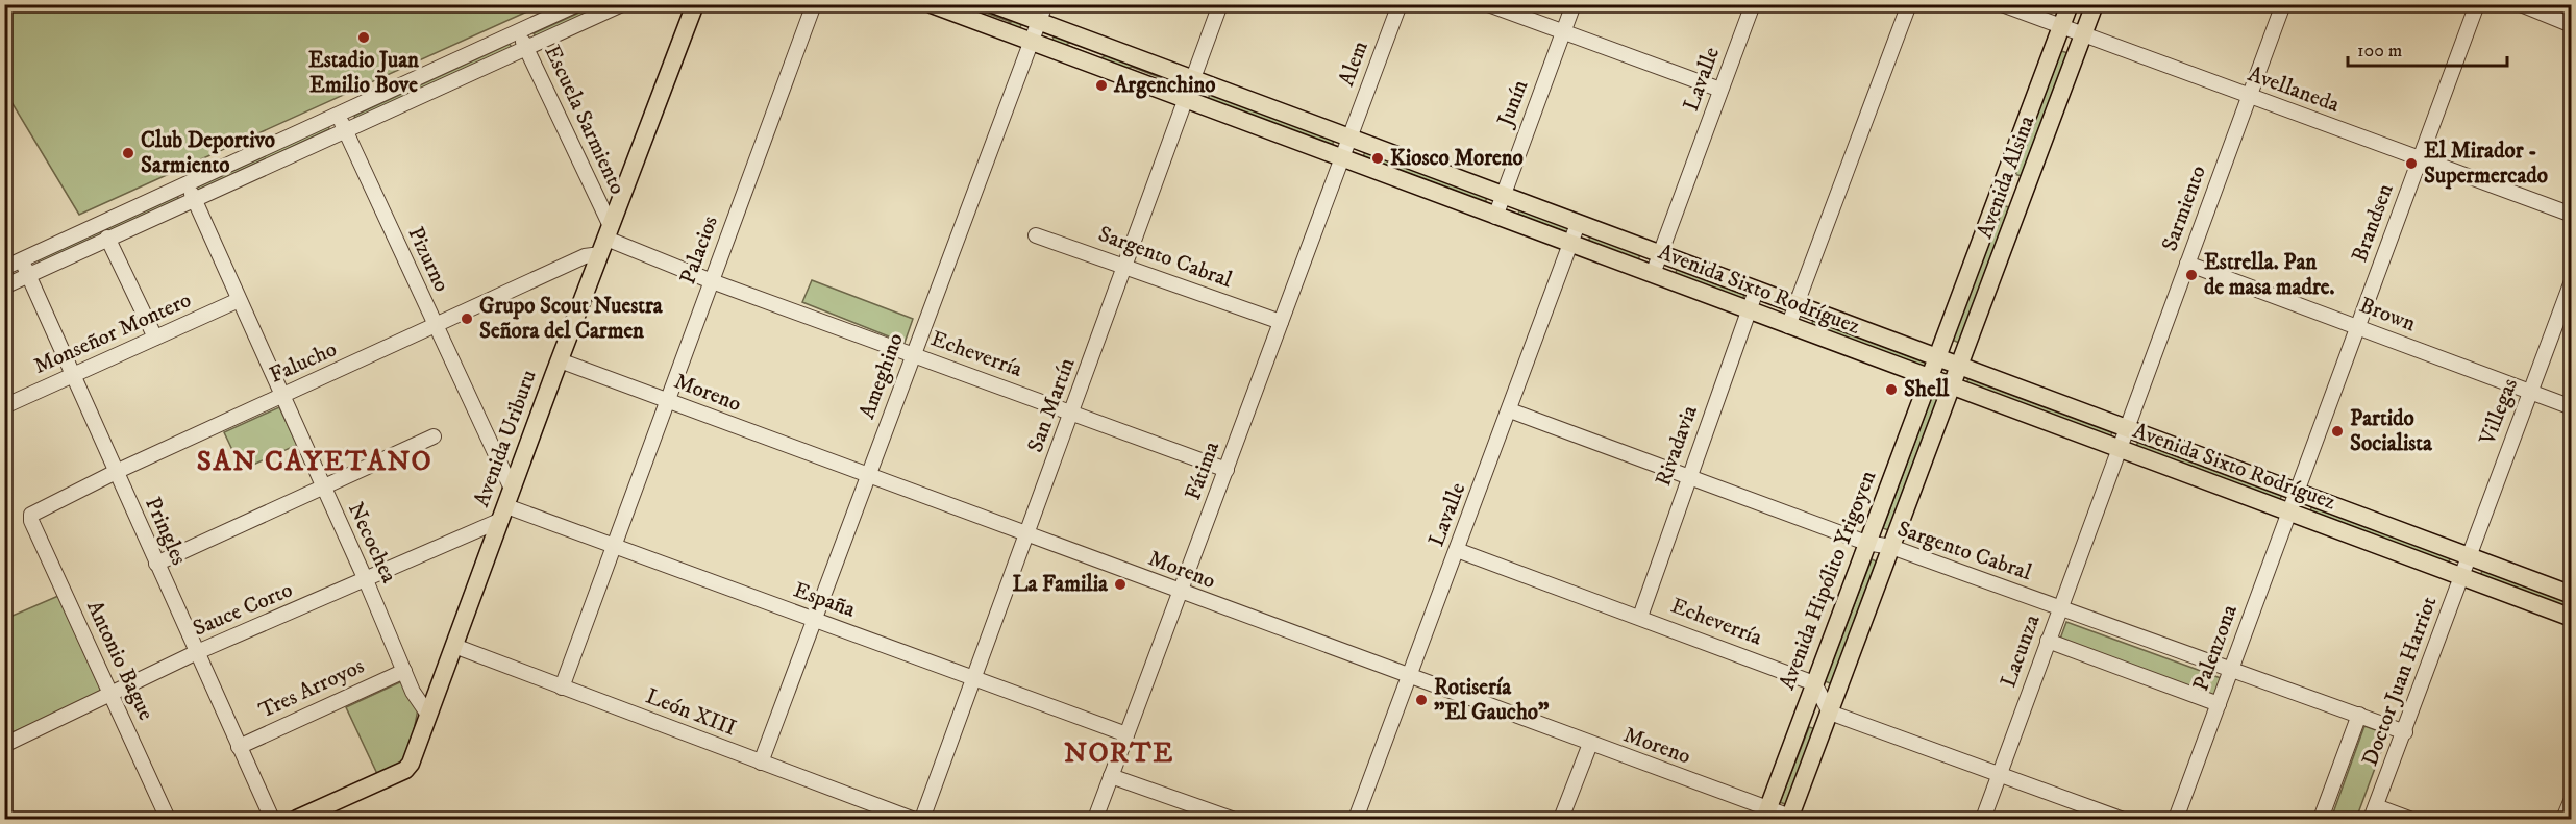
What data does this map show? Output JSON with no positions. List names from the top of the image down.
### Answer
{
  "streets": {
    "main road": [
      "Avenida Alsina",
      "Avenida Sixto Rodríguez",
      "Avenida Uriburu",
      "Avenida Hipólito Yrigoyen"
    ],
    "street": [
      "Alem",
      "Lavalle",
      "Avellaneda",
      "Junín",
      "Escuela Sarmiento",
      "Sarmiento",
      "Brandsen",
      "Palacios",
      "Sargento Cabral",
      "Pizurno",
      "Brown",
      "Monseñor Montero",
      "Echeverría",
      "Falucho",
      "Ameghino",
      "Moreno",
      "San Martín",
      "Villegas",
      "Rivadavia",
      "Fátima",
      "Pringles",
      "Necochea",
      "España",
      "Sauce Corto",
      "Palenzona",
      "Lacunza",
      "Antonio Bague",
      "Doctor Juan Harriot",
      "Tres Arroyos",
      "León XIII"
    ]
  },
  "crossings": [
    ["Alem", "Avenida Sixto Rodríguez"],
    ["Alem", "Fátima"],
    ["Lavalle", "Sargento Cabral"],
    ["Lavalle", "Avenida Sixto Rodríguez"],
    ["Lavalle", "Echeverría"],
    ["Lavalle", "Moreno"],
    ["Avellaneda", "Avenida Alsina"],
    ["Avellaneda", "Sarmiento"],
    ["Avellaneda", "Brandsen"],
    ["Junín", "Avenida Sixto Rodríguez"],
    ["Escuela Sarmiento", "Echeverría"],
    ["Escuela Sarmiento", "Falucho"],
    ["Escuela Sarmiento", "Avenida Uriburu"],
    ["Avenida Alsina", "Avenida Sixto Rodríguez"],
    ["Avenida Alsina", "Avenida Hipólito Yrigoyen"],
    ["Sarmiento", "Avenida Sixto Rodríguez"],
    ["Sarmiento", "Brown"],
    ["Sarmiento", "Lacunza"],
    ["Brandsen", "Avenida Sixto Rodríguez"],
    ["Brandsen", "Brown"],
    ["Brandsen", "Palenzona"],
    ["Palacios", "Echeverría"],
    ["Palacios", "Moreno"],
    ["Palacios", "España"],
    ["Palacios", "León XIII"],
    ["Sargento Cabral", "San Martín"],
    ["Sargento Cabral", "Rivadavia"],
    ["Sargento Cabral", "Fátima"],
    ["Sargento Cabral", "Avenida Hipólito Yrigoyen"],
    ["Sargento Cabral", "Palenzona"],
    ["Sargento Cabral", "Lacunza"],
    ["Sargento Cabral", "Doctor Juan Harriot"],
    ["Pizurno", "Falucho"],
    ["Pizurno", "Avenida Uriburu"],
    ["Avenida Sixto Rodríguez", "Ameghino"],
    ["Avenida Sixto Rodríguez", "San Martín"],
    ["Avenida Sixto Rodríguez", "Villegas"],
    ["Avenida Sixto Rodríguez", "Rivadavia"],
    ["Avenida Sixto Rodríguez", "Fátima"],
    ["Avenida Sixto Rodríguez", "Avenida Hipólito Yrigoyen"],
    ["Avenida Sixto Rodríguez", "Palenzona"],
    ["Avenida Sixto Rodríguez", "Lacunza"],
    ["Avenida Sixto Rodríguez", "Doctor Juan Harriot"],
    ["Brown", "Villegas"],
    ["Monseñor Montero", "Pringles"],
    ["Monseñor Montero", "Necochea"],
    ["Echeverría", "Falucho"],
    ["Echeverría", "Ameghino"],
    ["Echeverría", "San Martín"],
    ["Echeverría", "Avenida Uriburu"],
    ["Echeverría", "Rivadavia"],
    ["Echeverría", "Fátima"],
    ["Echeverría", "Avenida Hipólito Yrigoyen"],
    ["Falucho", "Avenida Uriburu"],
    ["Falucho", "Pringles"],
    ["Falucho", "Necochea"],
    ["Falucho", "Antonio Bague"],
    ["Ameghino", "Moreno"],
    ["Ameghino", "España"],
    ["Ameghino", "León XIII"],
    ["Moreno", "San Martín"],
    ["Moreno", "Avenida Uriburu"],
    ["Moreno", "Fátima"],
    ["Moreno", "Avenida Hipólito Yrigoyen"],
    ["San Martín", "España"],
    ["Villegas", "Doctor Juan Harriot"],
    ["Avenida Uriburu", "Necochea"],
    ["Avenida Uriburu", "España"],
    ["Avenida Uriburu", "Sauce Corto"],
    ["Avenida Uriburu", "León XIII"],
    ["Fátima", "España"],
    ["Pringles", "Sauce Corto"],
    ["Pringles", "Tres Arroyos"],
    ["Necochea", "Sauce Corto"],
    ["Necochea", "Tres Arroyos"],
    ["España", "Sauce Corto"],
    ["Sauce Corto", "Antonio Bague"]
  ],
  "districts": ["SAN CAYETANO", "NORTE"],
  "places": [
    "Estadio Juan Emilio Bove",
    "Argenchino",
    "Club Deportivo Sarmiento",
    "Kiosco Moreno",
    "El Mirador - Supermercado",
    "Estrella. Pan de masa madre.",
    "Grupo Scout Nuestra Señora del Carmen",
    "Shell",
    "Partido Socialista",
    "La Familia",
    "Rotisería \"El Gaucho\""
  ],
  "scale_bar": "100 m"
}
